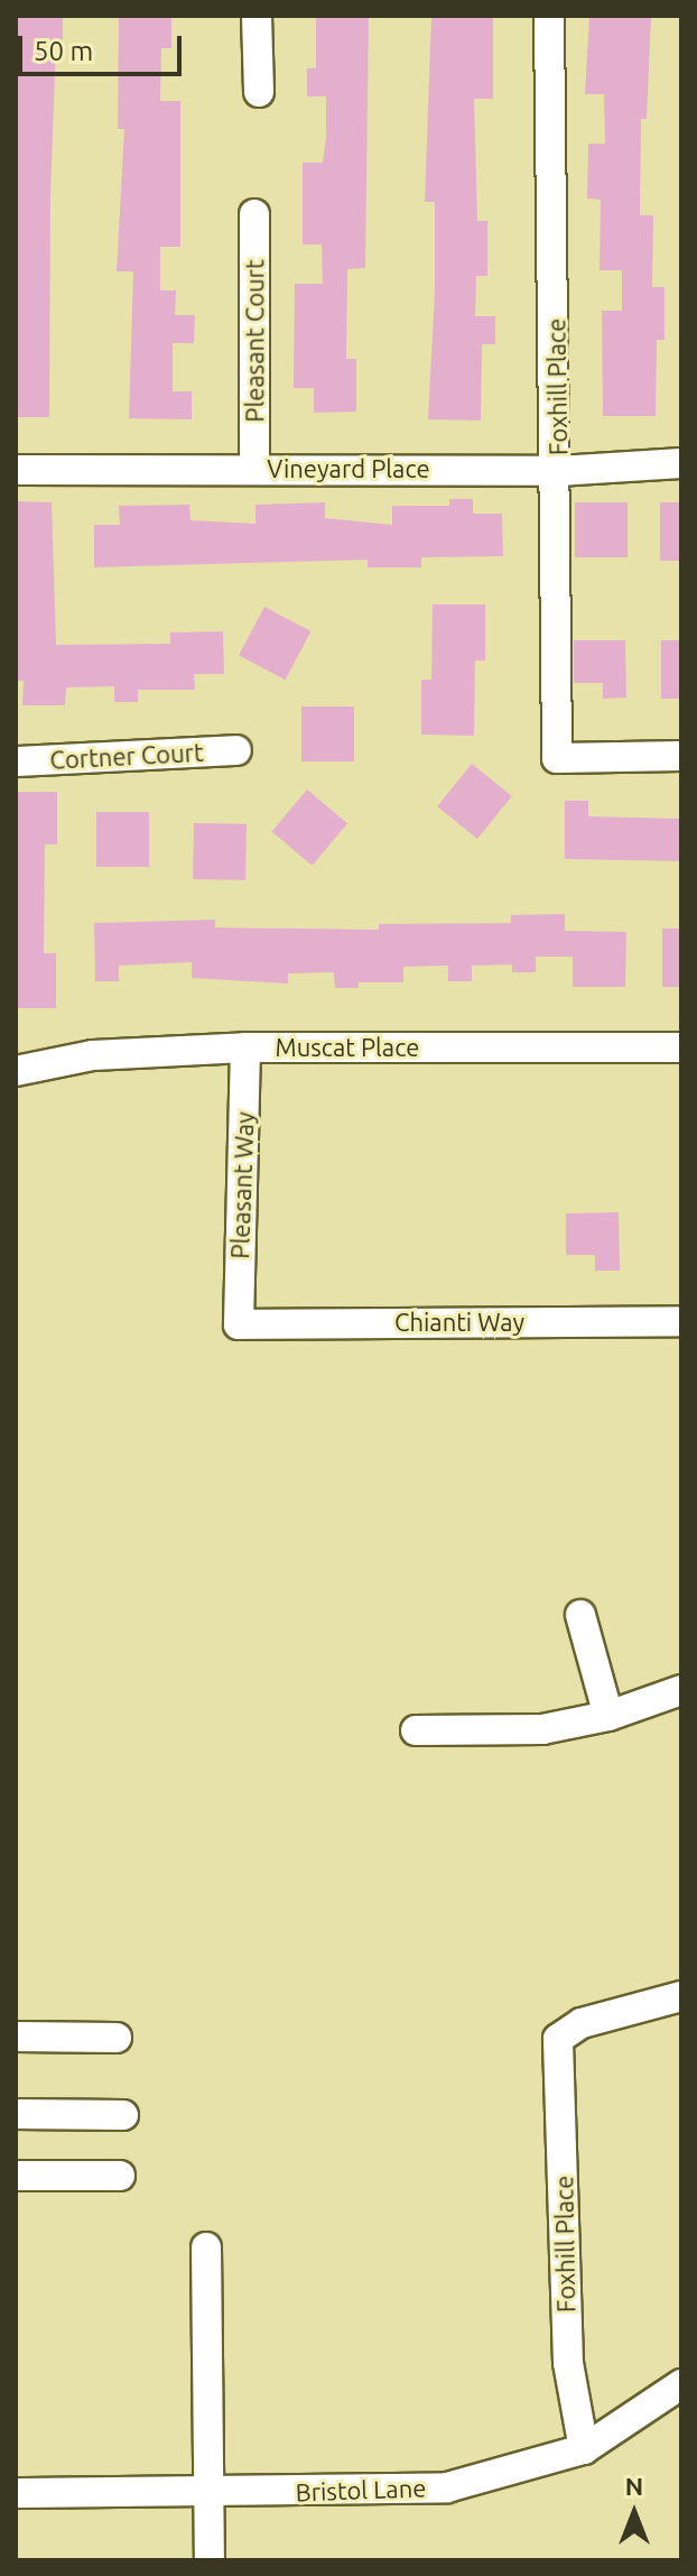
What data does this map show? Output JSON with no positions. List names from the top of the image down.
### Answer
{
  "streets": {
    "street": [
      "Pleasant Court",
      "Foxhill Place",
      "Vineyard Place",
      "Cortner Court",
      "Muscat Place",
      "Pleasant Way",
      "Chianti Way",
      "Bristol Lane"
    ]
  },
  "crossings": [
    ["Pleasant Court", "Vineyard Place"],
    ["Foxhill Place", "Vineyard Place"],
    ["Foxhill Place", "Bristol Lane"],
    ["Muscat Place", "Pleasant Way"],
    ["Pleasant Way", "Chianti Way"]
  ],
  "scale_bar": "50 m",
  "north": "top"
}
